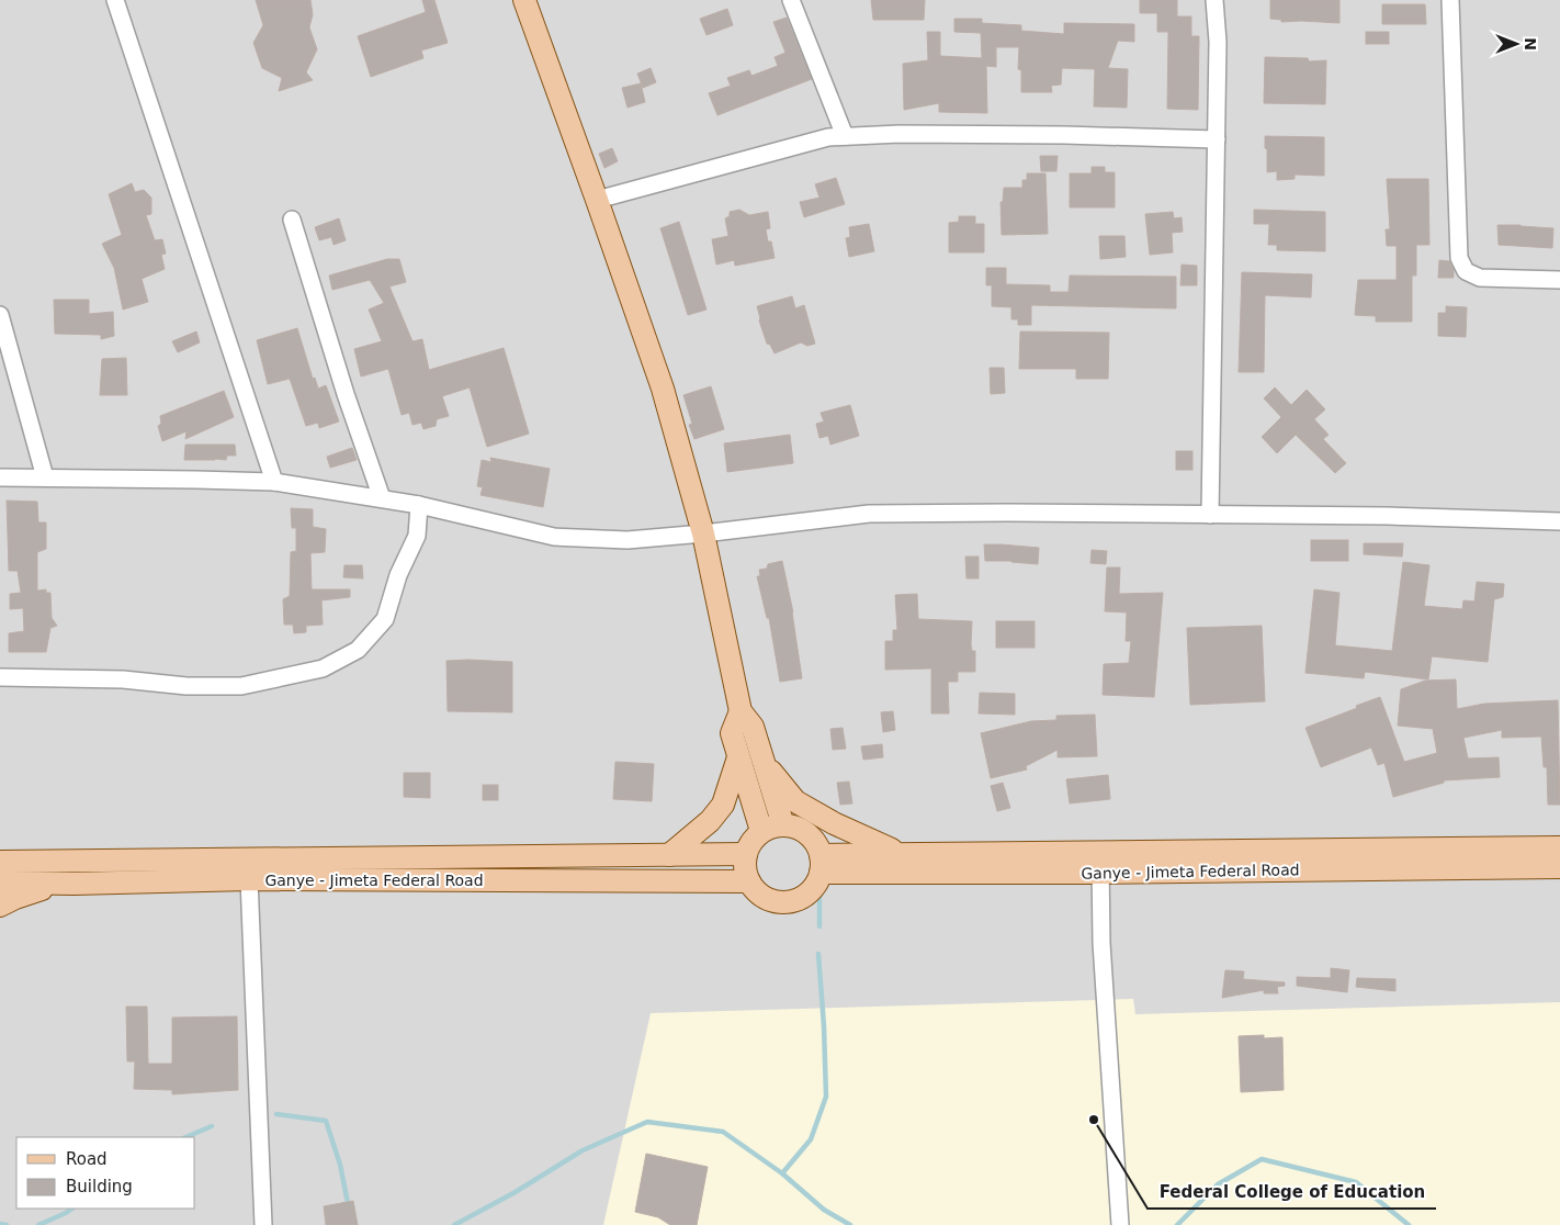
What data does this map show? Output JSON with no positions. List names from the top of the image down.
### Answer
{
  "streets": {
    "main road": ["Ganye - Jimeta Federal Road"]
  },
  "places": ["Federal College of Education"],
  "legend": ["Road", "Building"],
  "north": "right"
}
